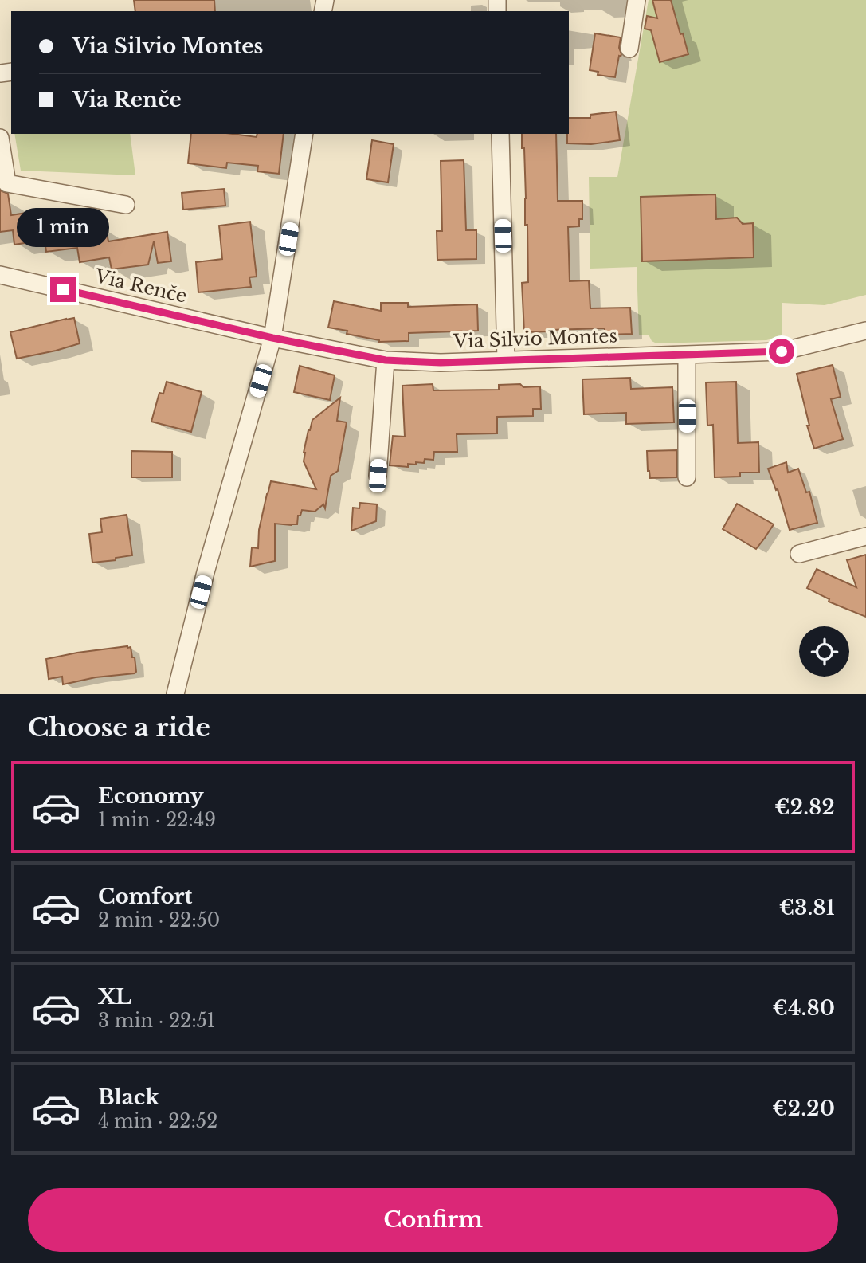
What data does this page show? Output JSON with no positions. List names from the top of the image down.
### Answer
{
  "streets": {
    "street": ["Via Renče", "Via Silvio Montes"]
  },
  "crossings": [
    ["Via Renče", "Via Silvio Montes"]
  ],
  "page": {
    "banner": ["Via Silvio Montes", "Via Renče"],
    "bubble": "1 min",
    "heading": "Choose a ride",
    "list": [
      {
        "name": "Economy",
        "note": "1 min · 22:49",
        "value": "€2.82"
      },
      {
        "name": "Comfort",
        "note": "2 min · 22:50",
        "value": "€3.81"
      },
      {
        "name": "XL",
        "note": "3 min · 22:51",
        "value": "€4.80"
      },
      {
        "name": "Black",
        "note": "4 min · 22:52",
        "value": "€2.20"
      }
    ],
    "buttons": "Confirm"
  }
}
